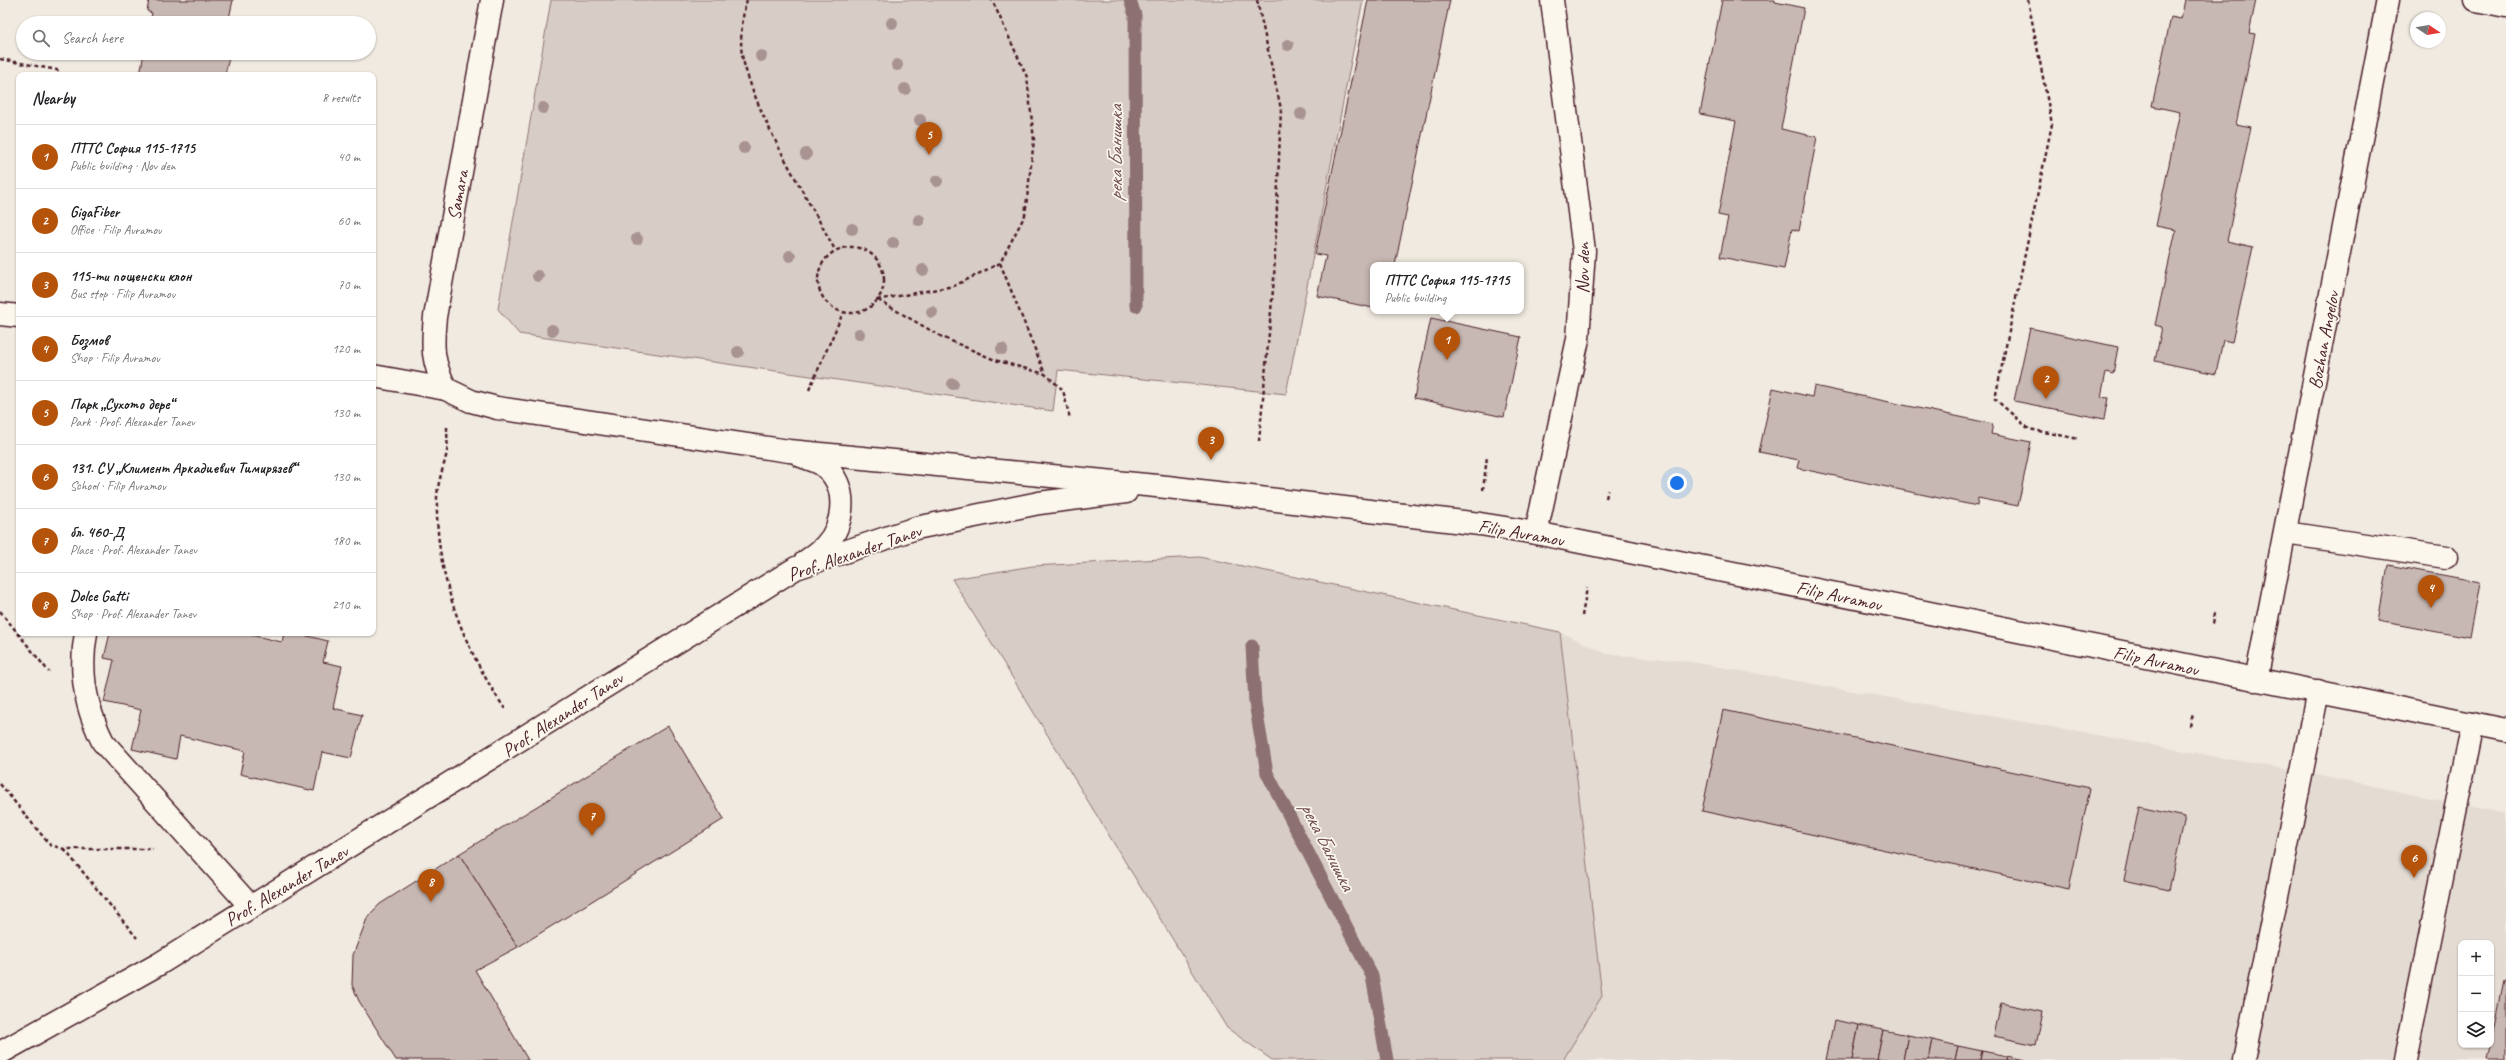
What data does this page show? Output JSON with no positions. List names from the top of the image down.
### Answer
{
  "streets": {
    "street": [
      "Samara",
      "Nov den",
      "Bozhan Angelov",
      "Filip Avramov",
      "Prof. Alexander Tanev"
    ]
  },
  "crossings": [
    ["Nov den", "Filip Avramov"],
    ["Bozhan Angelov", "Filip Avramov"],
    ["Filip Avramov", "Prof. Alexander Tanev"]
  ],
  "water": ["река Банишка"],
  "north": "right",
  "page": {
    "search": "Search here",
    "heading": ["Nearby", "8 results"],
    "pins": [
      "5",
      "1",
      "2",
      "3",
      "4",
      "7",
      "6",
      "8"
    ],
    "list": [
      {
        "mark": "1",
        "name": "ПТТС София 115-1715",
        "note": "Public building · Nov den",
        "value": "40 m"
      },
      {
        "mark": "2",
        "name": "GigaFiber",
        "note": "Office · Filip Avramov",
        "value": "60 m"
      },
      {
        "mark": "3",
        "name": "115-ти пощенски клон",
        "note": "Bus stop · Filip Avramov",
        "value": "70 m"
      },
      {
        "mark": "4",
        "name": "Бозмов",
        "note": "Shop · Filip Avramov",
        "value": "120 m"
      },
      {
        "mark": "5",
        "name": "Парк „Сухото дере“",
        "note": "Park · Prof. Alexander Tanev",
        "value": "130 m"
      },
      {
        "mark": "6",
        "name": "131. СУ „Климент Аркадиевич Тимирязев“",
        "note": "School · Filip Avramov",
        "value": "130 m"
      },
      {
        "mark": "7",
        "name": "бл. 460-Д",
        "note": "Place · Prof. Alexander Tanev",
        "value": "180 m"
      },
      {
        "mark": "8",
        "name": "Dolce Gatti",
        "note": "Shop · Prof. Alexander Tanev",
        "value": "210 m"
      }
    ],
    "popup": ["ПТТС София 115-1715", "Public building"],
    "map_buttons": ["+", "−"]
  }
}
